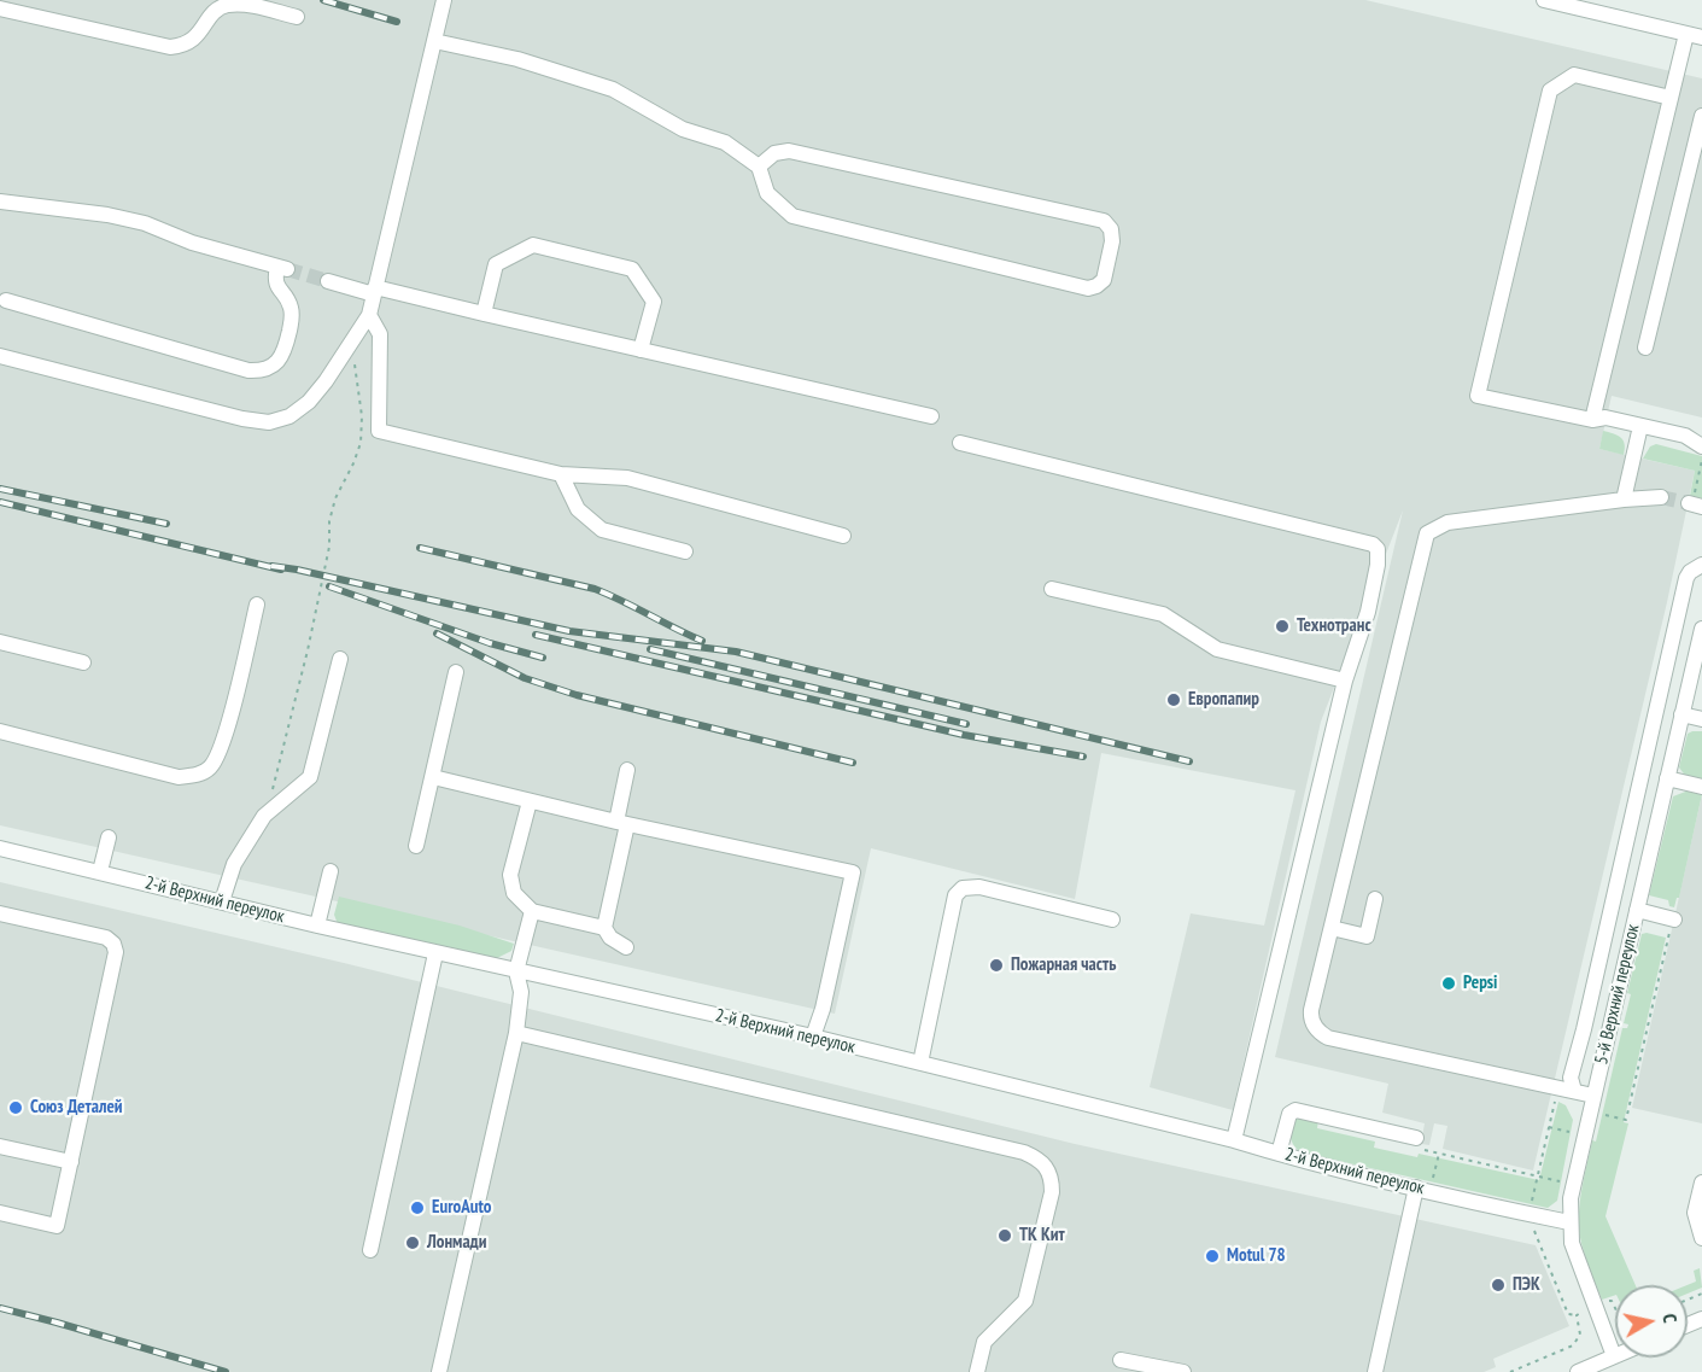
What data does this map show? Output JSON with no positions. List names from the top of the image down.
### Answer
{
  "streets": {
    "street": ["2-й Верхний переулок", "5-й Верхний переулок"]
  },
  "crossings": [
    ["2-й Верхний переулок", "5-й Верхний переулок"]
  ],
  "places": [
    "Технотранс",
    "Европапир",
    "Пожарная часть",
    "Pepsi",
    "Союз Деталей",
    "EuroAuto",
    "ТК Кит",
    "Лонмади",
    "Motul 78",
    "ПЭК"
  ],
  "north": "right"
}
